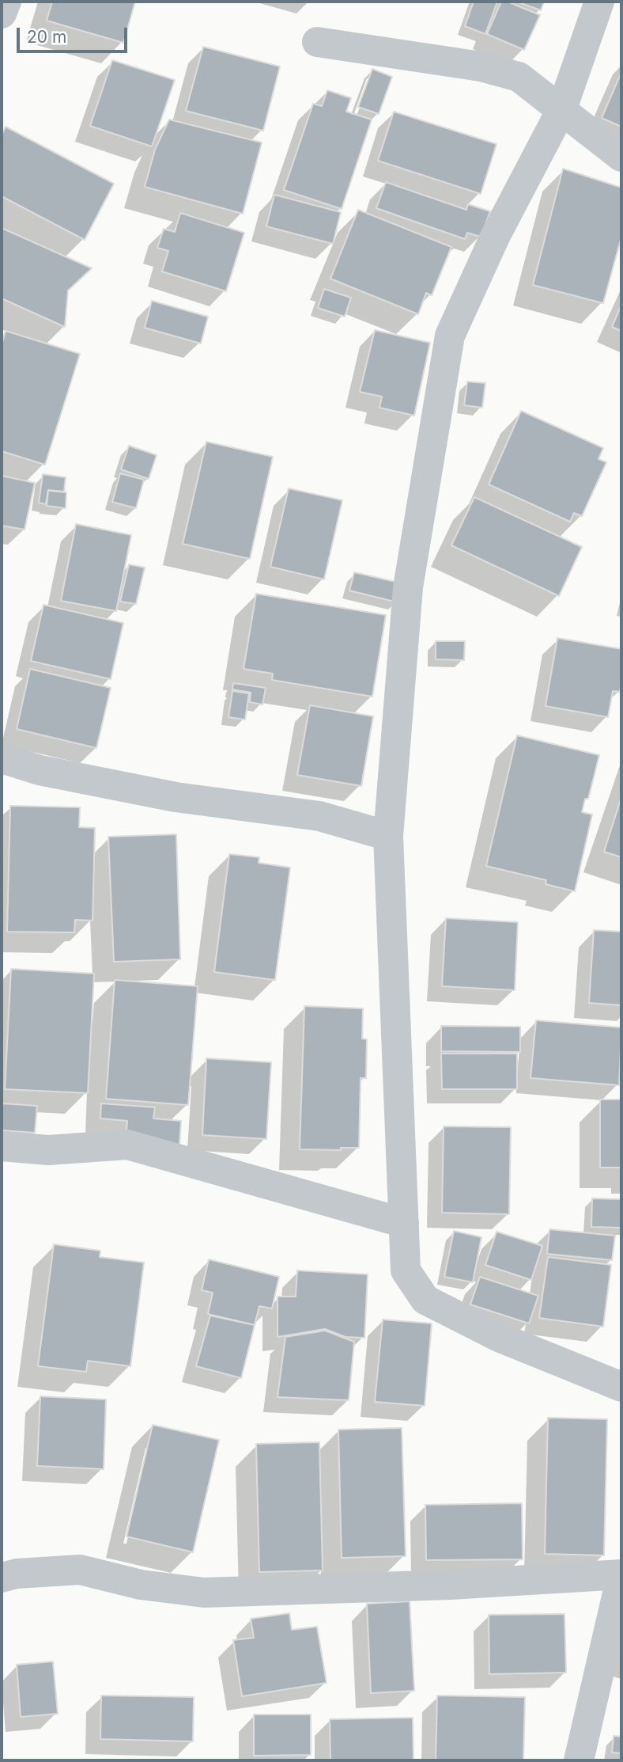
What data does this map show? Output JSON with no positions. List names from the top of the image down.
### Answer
{
  "scale_bar": "20 m"
}
